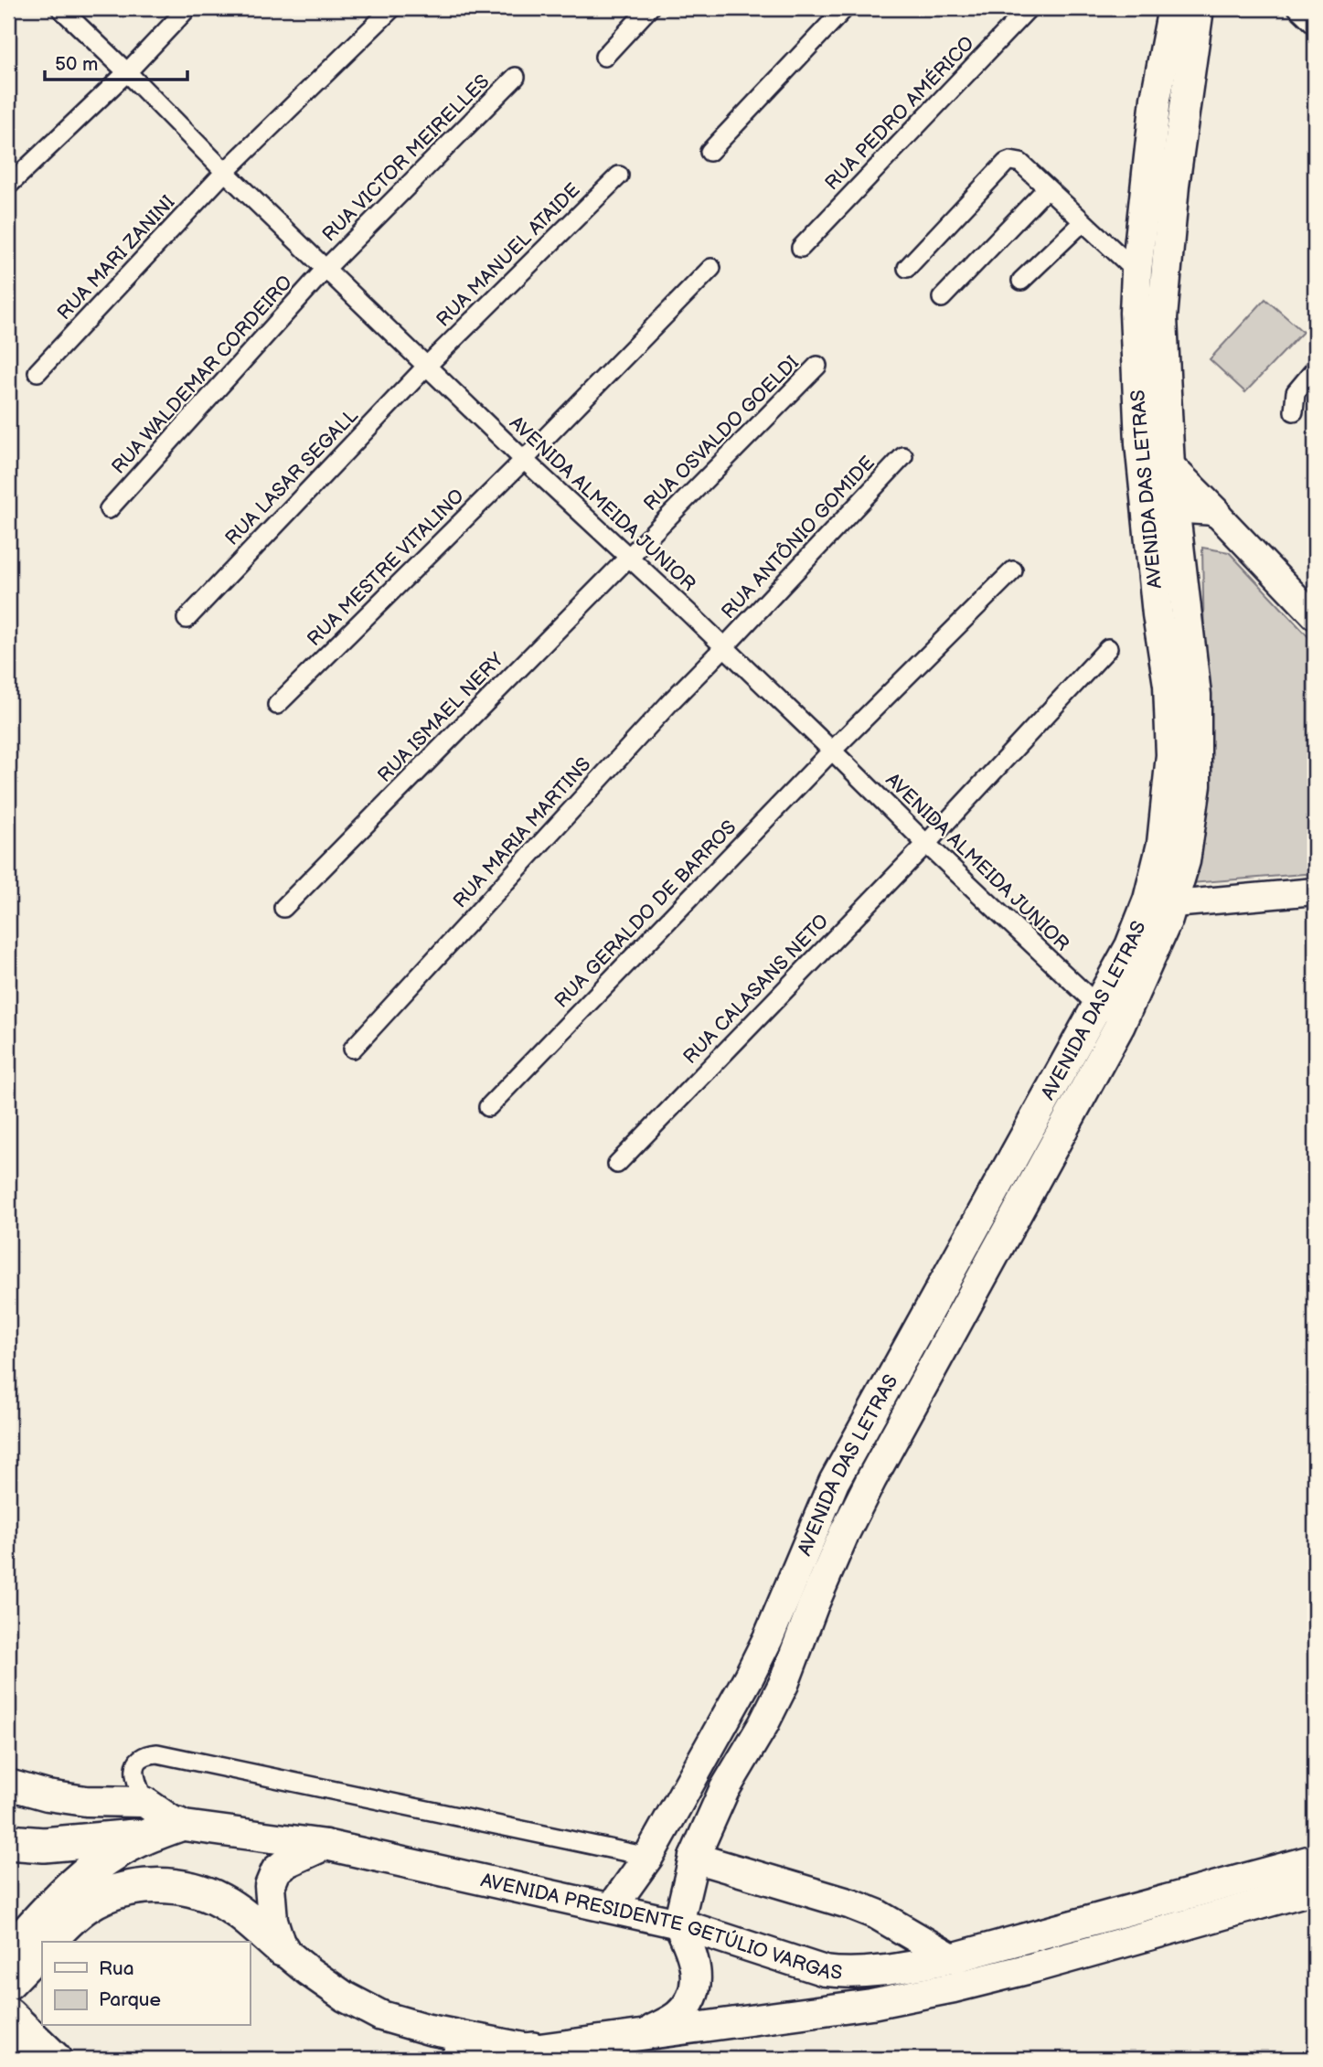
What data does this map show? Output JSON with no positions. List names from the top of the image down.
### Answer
{
  "streets": {
    "main road": ["AVENIDA DAS LETRAS", "AVENIDA PRESIDENTE GETÚLIO VARGAS"],
    "street": [
      "RUA PEDRO AMÉRICO",
      "RUA VICTOR MEIRELLES",
      "RUA MANUEL ATAIDE",
      "RUA MARI ZANINI",
      "RUA WALDEMAR CORDEIRO",
      "RUA OSVALDO GOELDI",
      "RUA LASAR SEGALL",
      "AVENIDA ALMEIDA JUNIOR",
      "RUA ANTÔNIO GOMIDE",
      "RUA MESTRE VITALINO",
      "RUA ISMAEL NERY",
      "RUA MARIA MARTINS",
      "RUA GERALDO DE BARROS",
      "RUA CALASANS NETO"
    ]
  },
  "crossings": [
    ["RUA VICTOR MEIRELLES", "RUA WALDEMAR CORDEIRO"],
    ["RUA VICTOR MEIRELLES", "AVENIDA ALMEIDA JUNIOR"],
    ["RUA MANUEL ATAIDE", "RUA LASAR SEGALL"],
    ["RUA MANUEL ATAIDE", "AVENIDA ALMEIDA JUNIOR"],
    ["RUA MARI ZANINI", "AVENIDA ALMEIDA JUNIOR"],
    ["RUA WALDEMAR CORDEIRO", "AVENIDA ALMEIDA JUNIOR"],
    ["RUA OSVALDO GOELDI", "AVENIDA ALMEIDA JUNIOR"],
    ["RUA OSVALDO GOELDI", "RUA ISMAEL NERY"],
    ["RUA LASAR SEGALL", "AVENIDA ALMEIDA JUNIOR"],
    ["AVENIDA DAS LETRAS", "AVENIDA ALMEIDA JUNIOR"],
    ["AVENIDA DAS LETRAS", "AVENIDA PRESIDENTE GETÚLIO VARGAS"],
    ["AVENIDA ALMEIDA JUNIOR", "RUA ANTÔNIO GOMIDE"],
    ["AVENIDA ALMEIDA JUNIOR", "RUA MESTRE VITALINO"],
    ["AVENIDA ALMEIDA JUNIOR", "RUA ISMAEL NERY"],
    ["AVENIDA ALMEIDA JUNIOR", "RUA MARIA MARTINS"],
    ["AVENIDA ALMEIDA JUNIOR", "RUA GERALDO DE BARROS"],
    ["AVENIDA ALMEIDA JUNIOR", "RUA CALASANS NETO"],
    ["RUA ANTÔNIO GOMIDE", "RUA MARIA MARTINS"]
  ],
  "legend": ["Rua", "Parque"],
  "scale_bar": "50 m"
}
